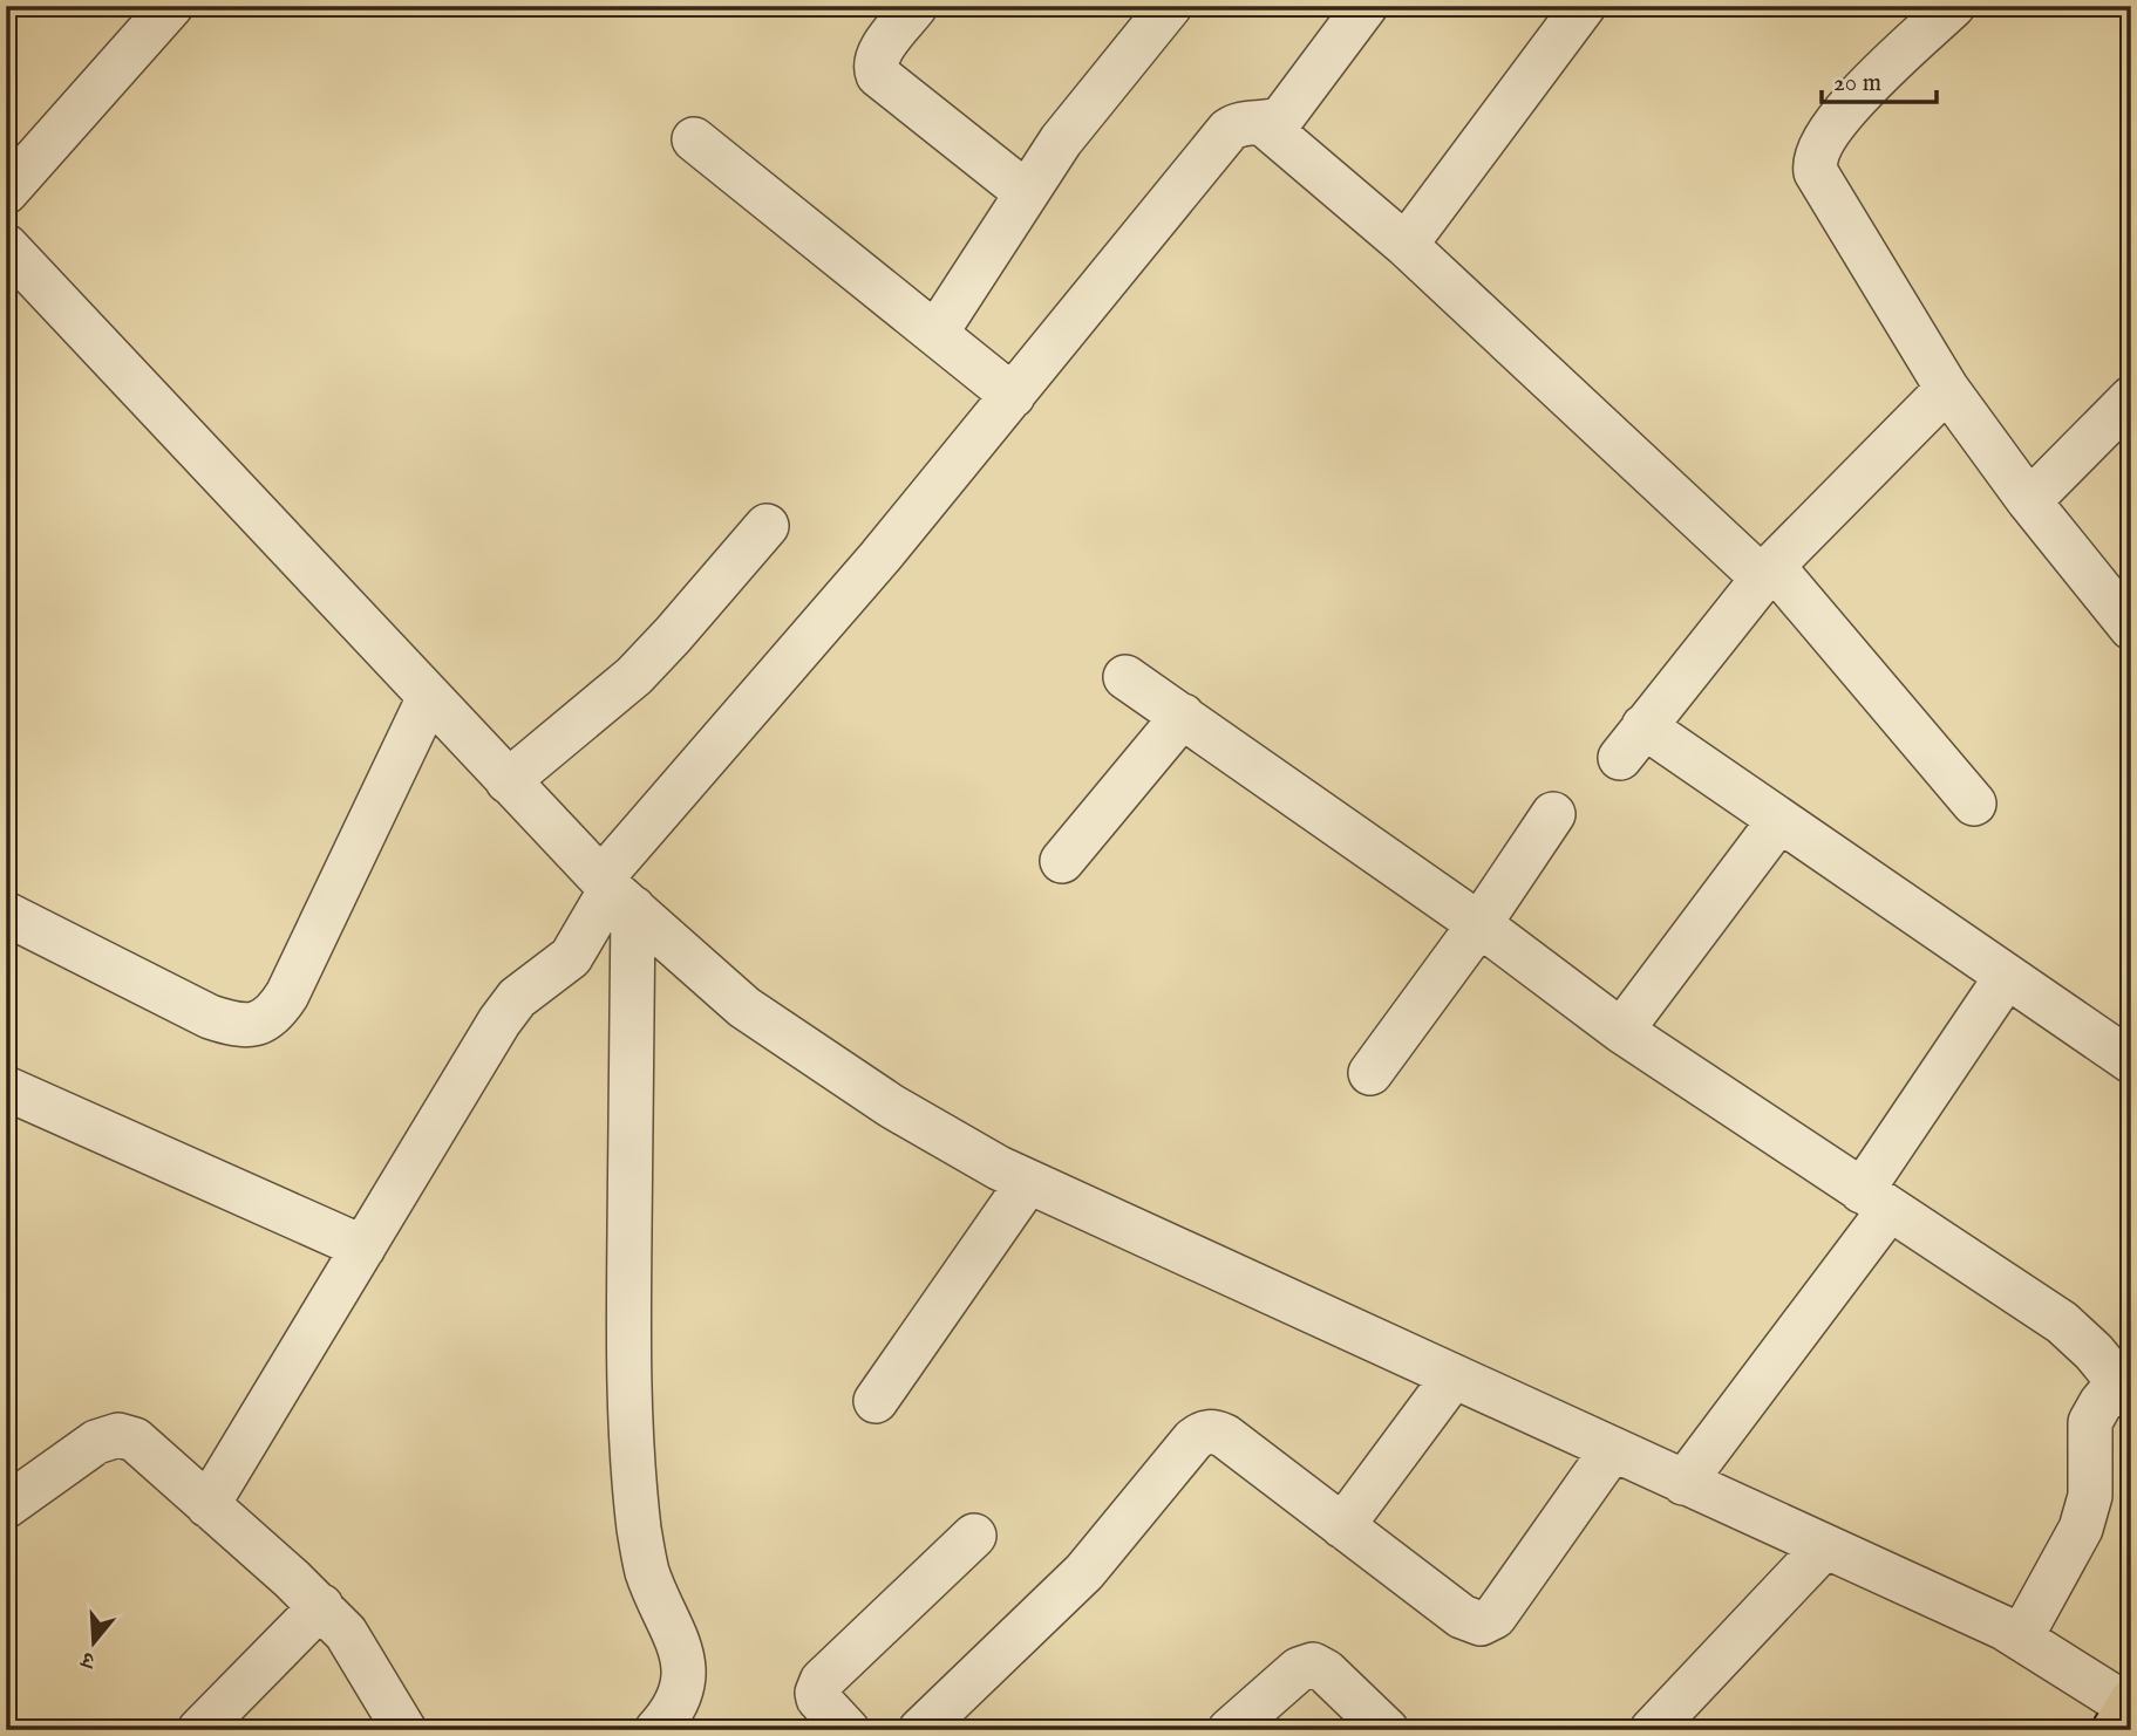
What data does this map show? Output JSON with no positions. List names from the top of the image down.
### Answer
{
  "scale_bar": "20 m",
  "north": "bottom"
}
